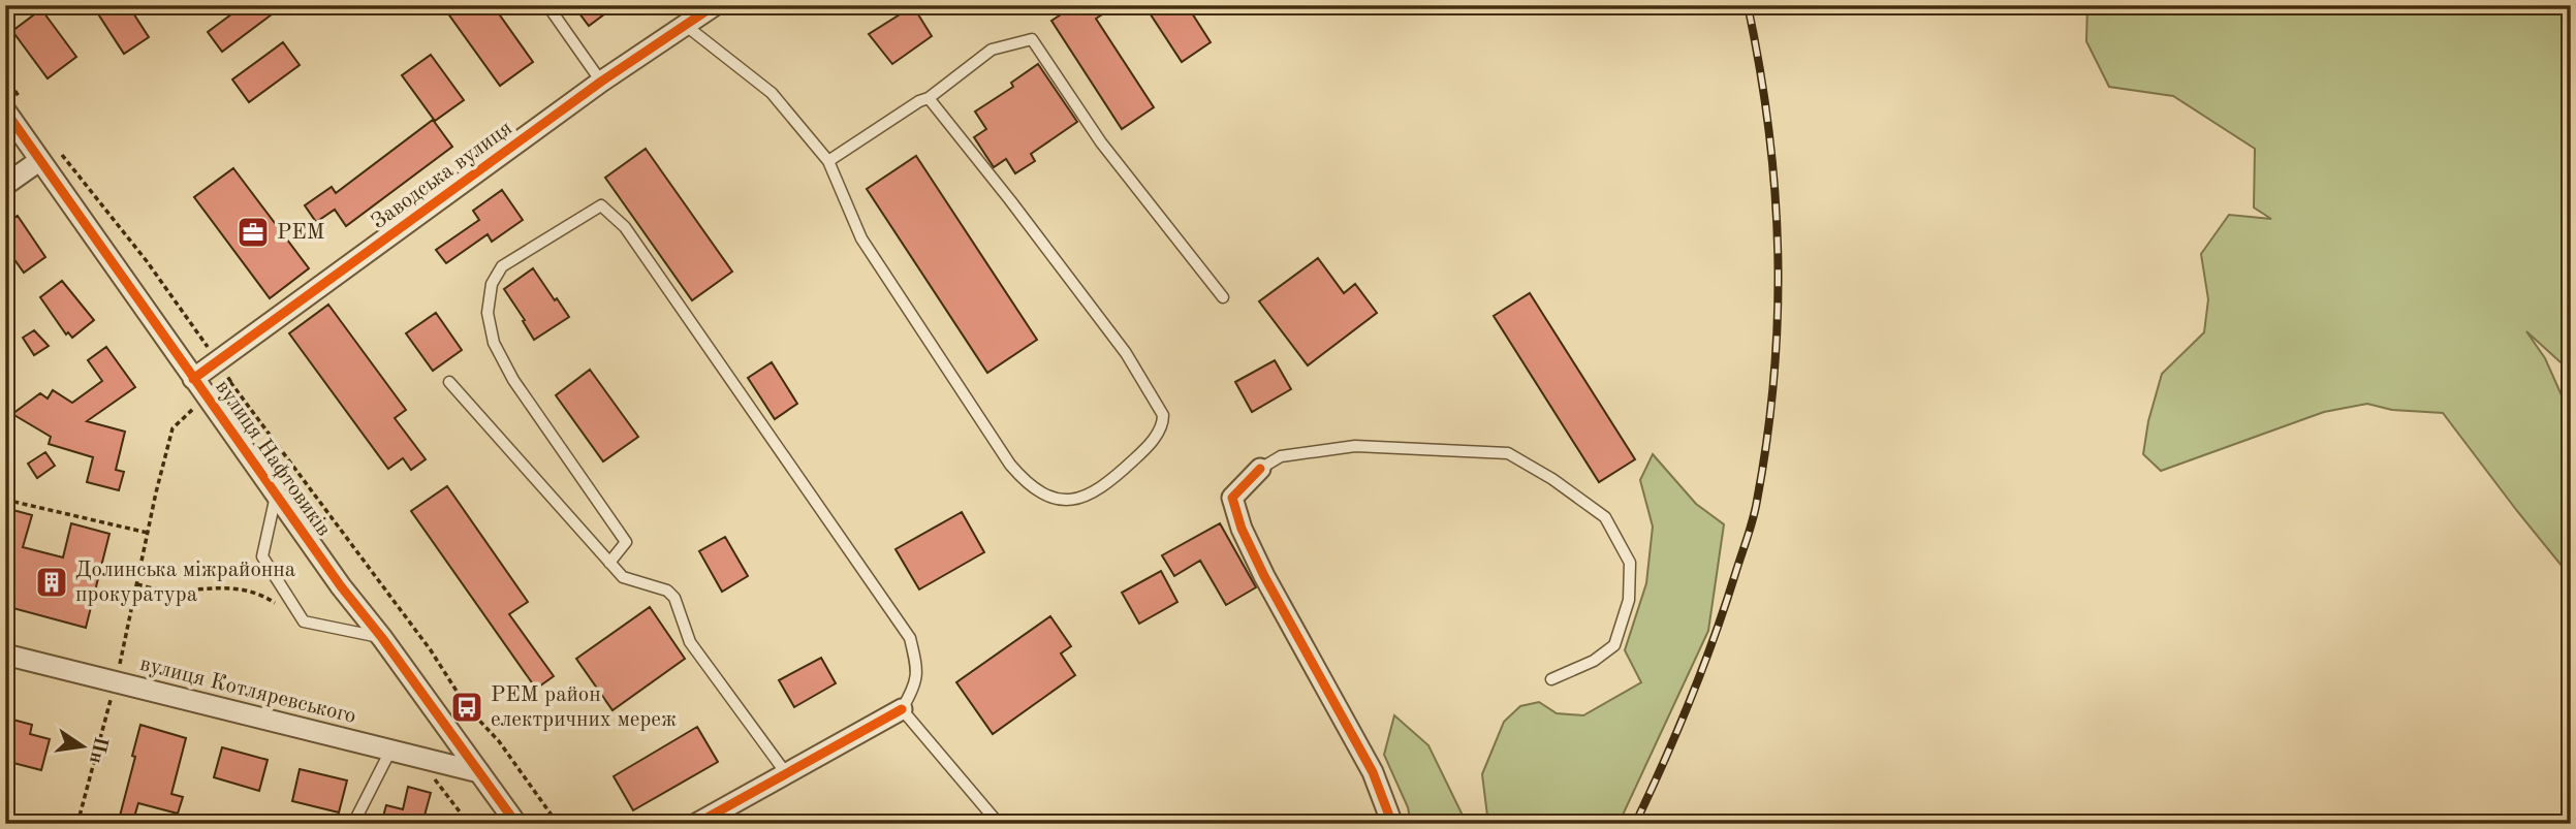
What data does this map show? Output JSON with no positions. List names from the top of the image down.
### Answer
{
  "streets": {
    "street": ["Заводська вулиця", "вулиця Нафтовиків", "вулиця Котляревського"]
  },
  "crossings": [
    ["Заводська вулиця", "вулиця Нафтовиків"],
    ["вулиця Нафтовиків", "вулиця Котляревського"]
  ],
  "places": {
    "office": ["РЕМ"],
    "building": ["Долинська міжрайонна прокуратура"],
    "bus stop": ["РЕМ район електричних мереж"]
  },
  "north": "right"
}
